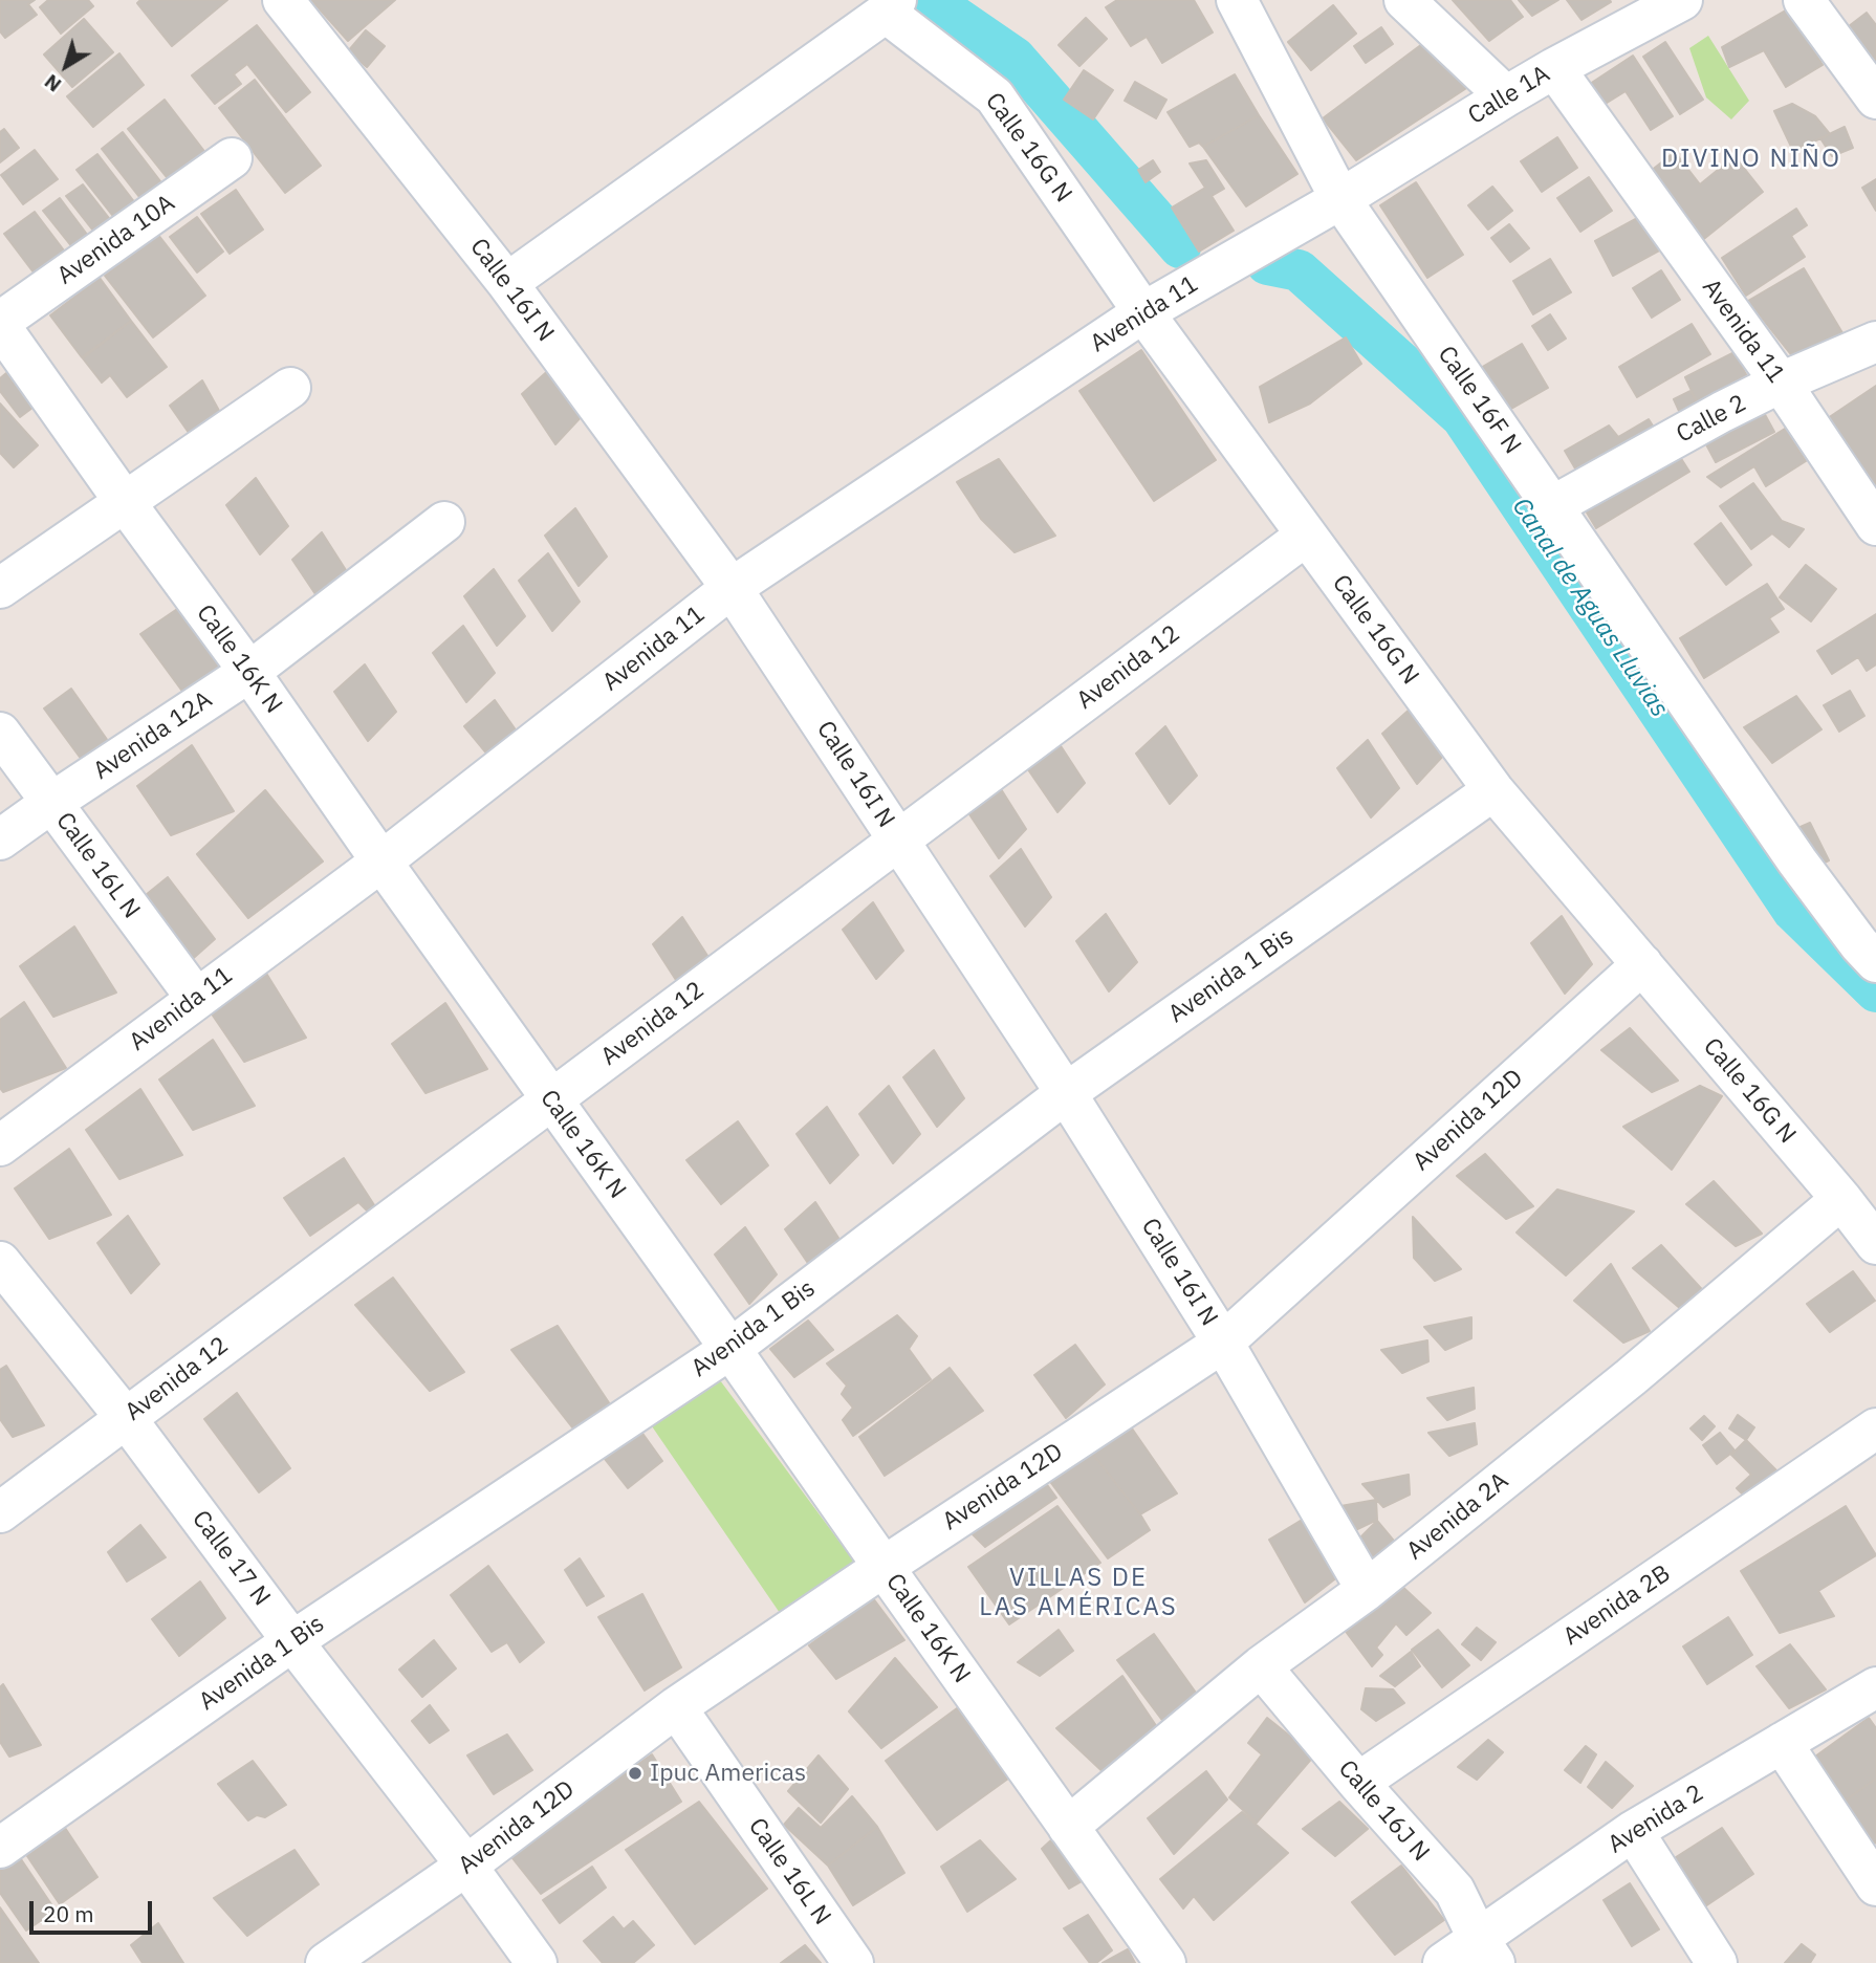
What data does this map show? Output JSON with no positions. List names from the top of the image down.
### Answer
{
  "streets": {
    "street": [
      "Calle 1A",
      "Calle 16G N",
      "Avenida 10A",
      "Calle 16I N",
      "Avenida 11",
      "Calle 16F N",
      "Calle 2",
      "Calle 16K N",
      "Avenida 12",
      "Avenida 12A",
      "Calle 16L N",
      "Avenida 1 Bis",
      "Avenida 12D",
      "Avenida 2A",
      "Calle 17 N",
      "Avenida 2B",
      "Calle 16J N",
      "Avenida 2"
    ]
  },
  "crossings": [
    ["Calle 1A", "Avenida 11"],
    ["Calle 1A", "Calle 16F N"],
    ["Calle 16G N", "Avenida 11"],
    ["Calle 16G N", "Avenida 12"],
    ["Calle 16G N", "Avenida 1 Bis"],
    ["Calle 16G N", "Avenida 12D"],
    ["Calle 16G N", "Avenida 2A"],
    ["Avenida 10A", "Calle 16K N"],
    ["Calle 16I N", "Avenida 11"],
    ["Calle 16I N", "Avenida 12"],
    ["Calle 16I N", "Avenida 1 Bis"],
    ["Calle 16I N", "Avenida 12D"],
    ["Calle 16I N", "Avenida 2A"],
    ["Avenida 11", "Calle 16F N"],
    ["Avenida 11", "Calle 2"],
    ["Avenida 11", "Calle 16K N"],
    ["Avenida 11", "Calle 16L N"],
    ["Calle 16F N", "Calle 2"],
    ["Calle 16K N", "Avenida 12"],
    ["Calle 16K N", "Avenida 12A"],
    ["Calle 16K N", "Avenida 1 Bis"],
    ["Calle 16K N", "Avenida 12D"],
    ["Calle 16K N", "Avenida 2A"],
    ["Avenida 12", "Calle 17 N"],
    ["Avenida 12A", "Calle 16L N"],
    ["Calle 16L N", "Avenida 12D"],
    ["Avenida 1 Bis", "Calle 17 N"],
    ["Avenida 12D", "Calle 17 N"],
    ["Avenida 2A", "Calle 16J N"],
    ["Avenida 2B", "Calle 16J N"],
    ["Calle 16J N", "Avenida 2"]
  ],
  "districts": ["DIVINO NIÑO", "VILLAS DE LAS AMÉRICAS"],
  "water": ["Canal de Aguas Lluvias"],
  "places": ["Ipuc Americas"],
  "scale_bar": "20 m",
  "north": "bottom left"
}
